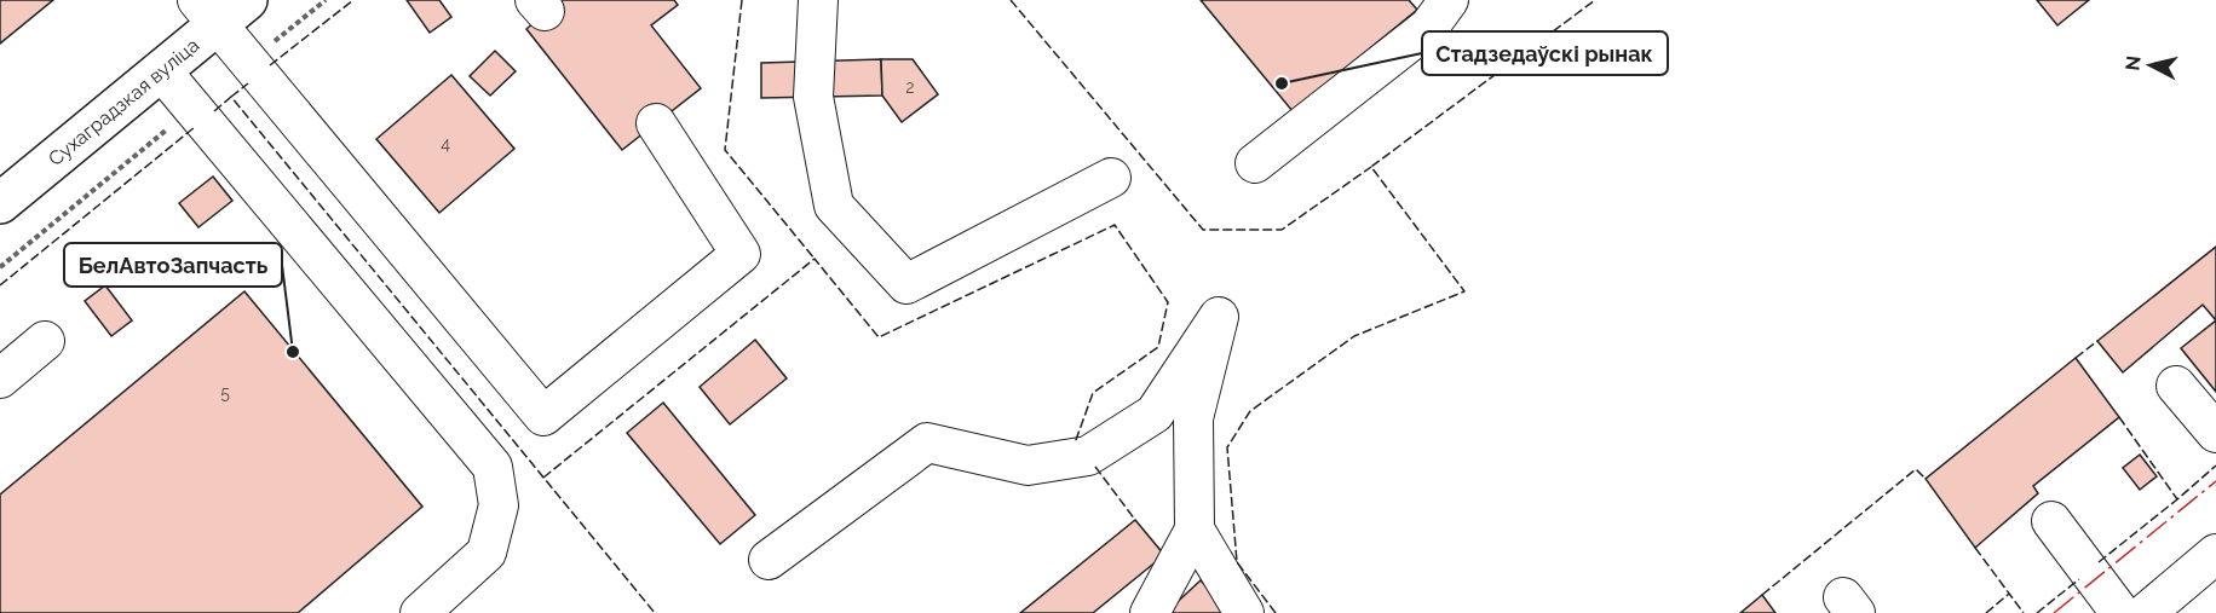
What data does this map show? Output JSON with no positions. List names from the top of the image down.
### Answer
{
  "streets": {
    "main road": ["Сухаградзкая вуліца"]
  },
  "places": ["Стадзедаўскі рынак", "БелАвтоЗапчасть"],
  "house_numbers": ["2", "4", "5"],
  "north": "left"
}
